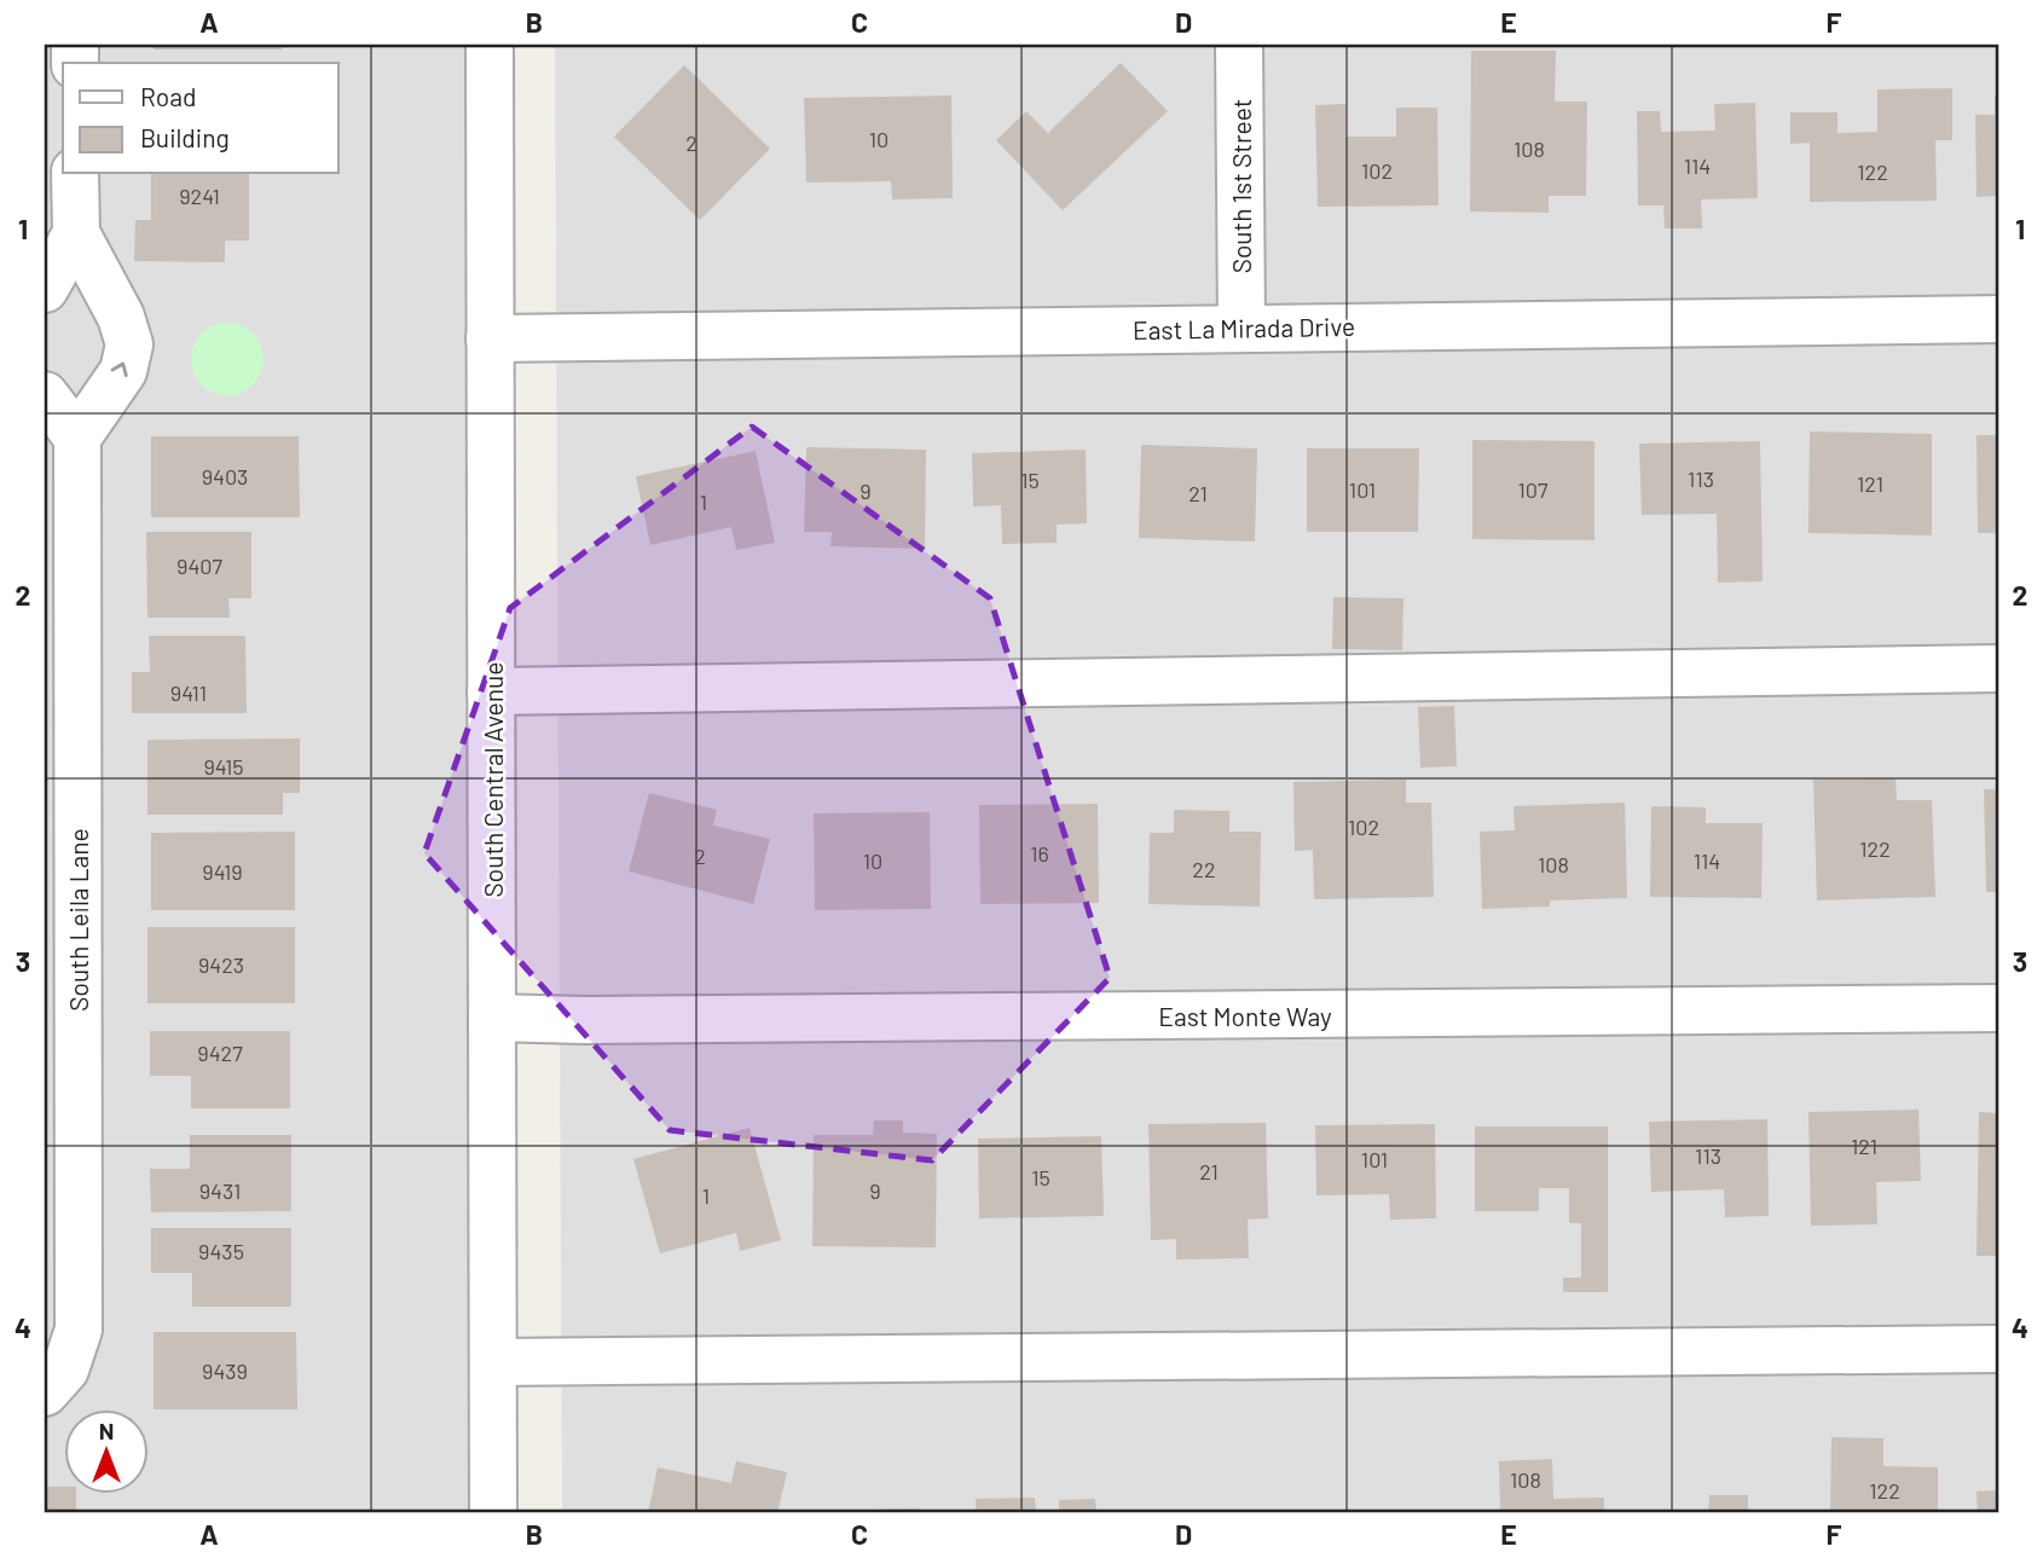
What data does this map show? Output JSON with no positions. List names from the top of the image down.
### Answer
{
  "streets": {
    "street": [
      "South 1st Street",
      "East La Mirada Drive",
      "South Central Avenue",
      "South Leila Lane",
      "East Monte Way"
    ]
  },
  "crossings": [
    ["South 1st Street", "East La Mirada Drive"],
    ["East La Mirada Drive", "South Central Avenue"],
    ["South Central Avenue", "East Monte Way"]
  ],
  "house_numbers": [
    "10",
    "2",
    "108",
    "114",
    "102",
    "122",
    "9241",
    "9403",
    "113",
    "15",
    "121",
    "101",
    "107",
    "9",
    "21",
    "1",
    "9407",
    "9411",
    "9415",
    "102",
    "122",
    "16",
    "2",
    "10",
    "114",
    "108",
    "22",
    "9419",
    "9423",
    "9427",
    "121",
    "113",
    "101",
    "21",
    "15",
    "9431",
    "9",
    "1",
    "9435",
    "9439",
    "108",
    "122"
  ],
  "legend": ["Road", "Building"],
  "north": "top",
  "grid": {
    "columns": [
      "A",
      "B",
      "C",
      "D",
      "E",
      "F"
    ],
    "rows": [
      "1",
      "2",
      "3",
      "4"
    ]
  }
}
